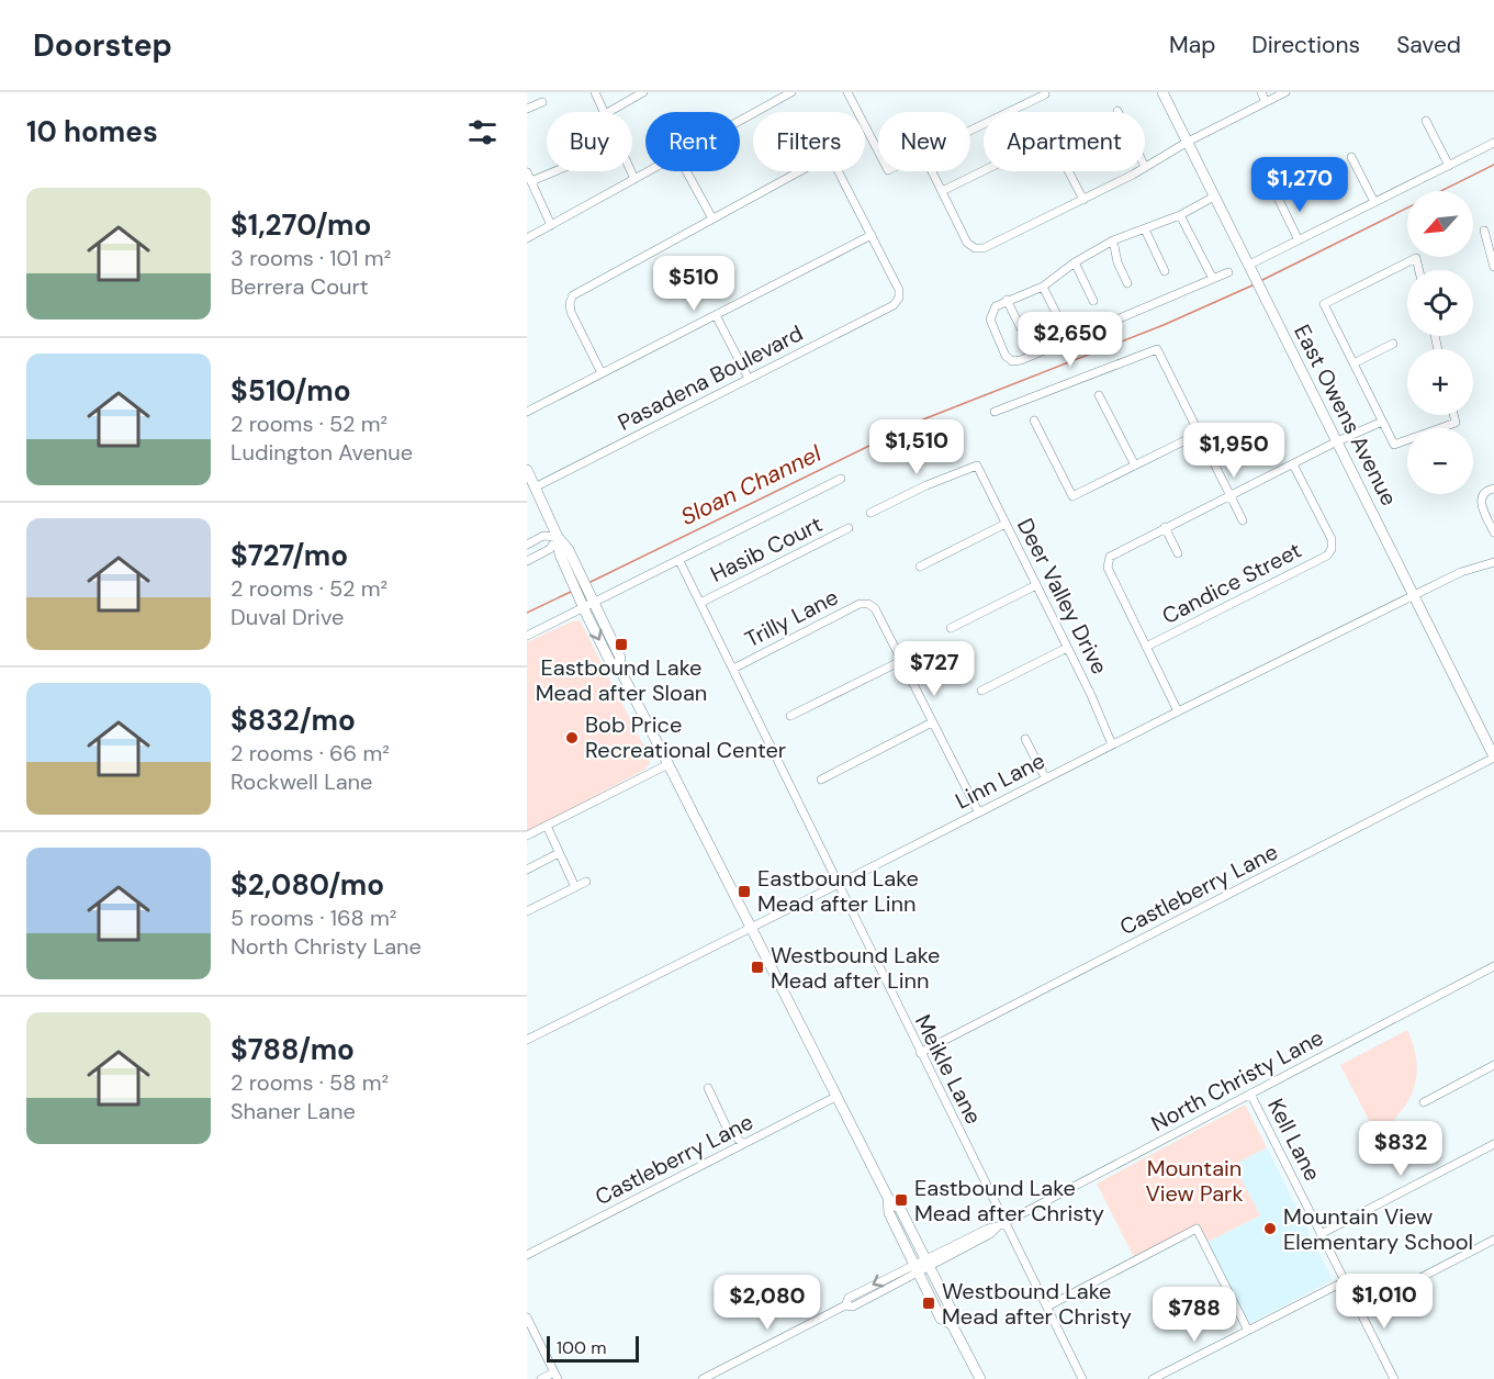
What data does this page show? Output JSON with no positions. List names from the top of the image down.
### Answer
{
  "streets": {
    "main road": ["East Owens Avenue"],
    "street": [
      "Pasadena Boulevard",
      "Hasib Court",
      "Candice Street",
      "Deer Valley Drive",
      "Trilly Lane",
      "Linn Lane",
      "Castleberry Lane",
      "Meikle Lane",
      "North Christy Lane",
      "Kell Lane"
    ]
  },
  "crossings": [
    ["East Owens Avenue", "Linn Lane"],
    ["East Owens Avenue", "Castleberry Lane"],
    ["Hasib Court", "Meikle Lane"],
    ["Deer Valley Drive", "Linn Lane"],
    ["Trilly Lane", "Meikle Lane"],
    ["Linn Lane", "Meikle Lane"],
    ["Castleberry Lane", "Meikle Lane"],
    ["Meikle Lane", "North Christy Lane"],
    ["North Christy Lane", "Kell Lane"]
  ],
  "water": ["Sloan Channel"],
  "parks": ["Mountain View Park"],
  "places": {
    "transit": [
      "Eastbound Lake Mead after Sloan",
      "Eastbound Lake Mead after Linn",
      "Westbound Lake Mead after Linn",
      "Eastbound Lake Mead after Christy",
      "Westbound Lake Mead after Christy"
    ],
    "other": ["Bob Price Recreational Center", "Mountain View Elementary School"]
  },
  "scale_bar": "100 m",
  "north": "bottom left",
  "page": {
    "header": "Doorstep",
    "nav": ["Map", "Directions", "Saved"],
    "heading": "10 homes",
    "chip": [
      "Buy",
      "Rent",
      "Filters",
      "New",
      "Apartment"
    ],
    "price": [
      "$1,270",
      "$510",
      "$2,650",
      "$1,510",
      "$1,950",
      "$727",
      "$832",
      "$1,010",
      "$2,080",
      "$788"
    ],
    "list": [
      {
        "name": "$1,270/mo",
        "note": "3 rooms · 101 m² · Berrera Court"
      },
      {
        "name": "$510/mo",
        "note": "2 rooms · 52 m² · Ludington Avenue"
      },
      {
        "name": "$727/mo",
        "note": "2 rooms · 52 m² · Duval Drive"
      },
      {
        "name": "$832/mo",
        "note": "2 rooms · 66 m² · Rockwell Lane"
      },
      {
        "name": "$2,080/mo",
        "note": "5 rooms · 168 m² · North Christy Lane"
      },
      {
        "name": "$788/mo",
        "note": "2 rooms · 58 m² · Shaner Lane"
      }
    ],
    "map_buttons": ["+", "−"],
    "scale": "100 m"
  }
}
